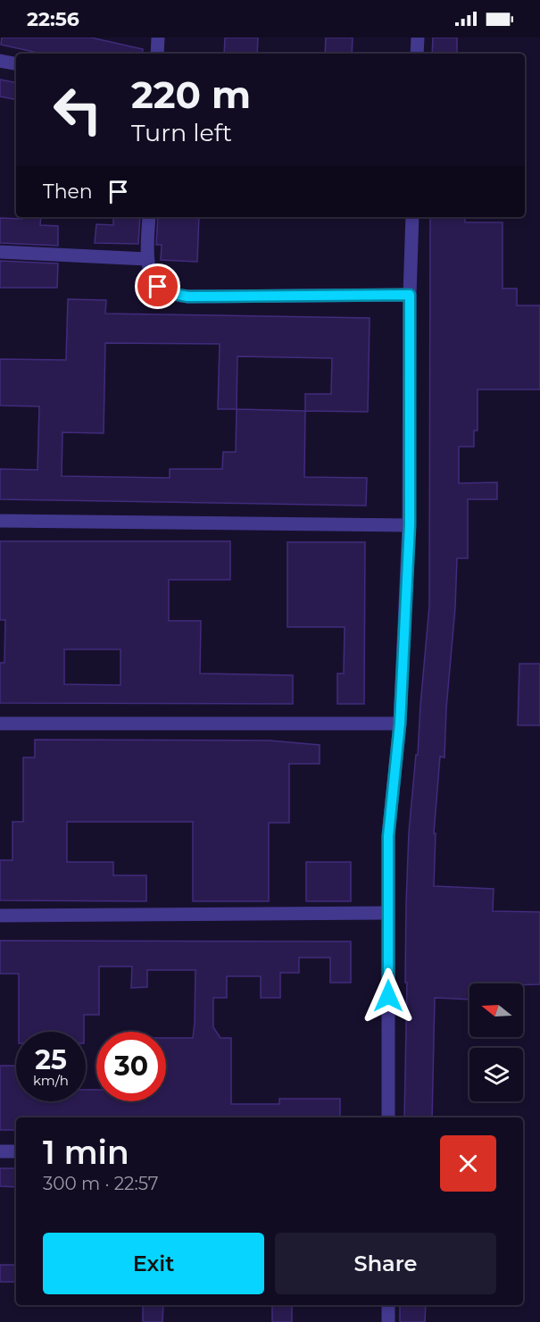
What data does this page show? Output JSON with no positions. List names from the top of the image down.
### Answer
{
  "north": "left",
  "page": {
    "status": "22:56",
    "turn": ["220 m", "Turn left"],
    "then": "Then",
    "speed": "25 km/h",
    "limit": "30",
    "heading": ["1 min", "300 m · 22:57"],
    "buttons": ["Exit", "Share"]
  }
}
